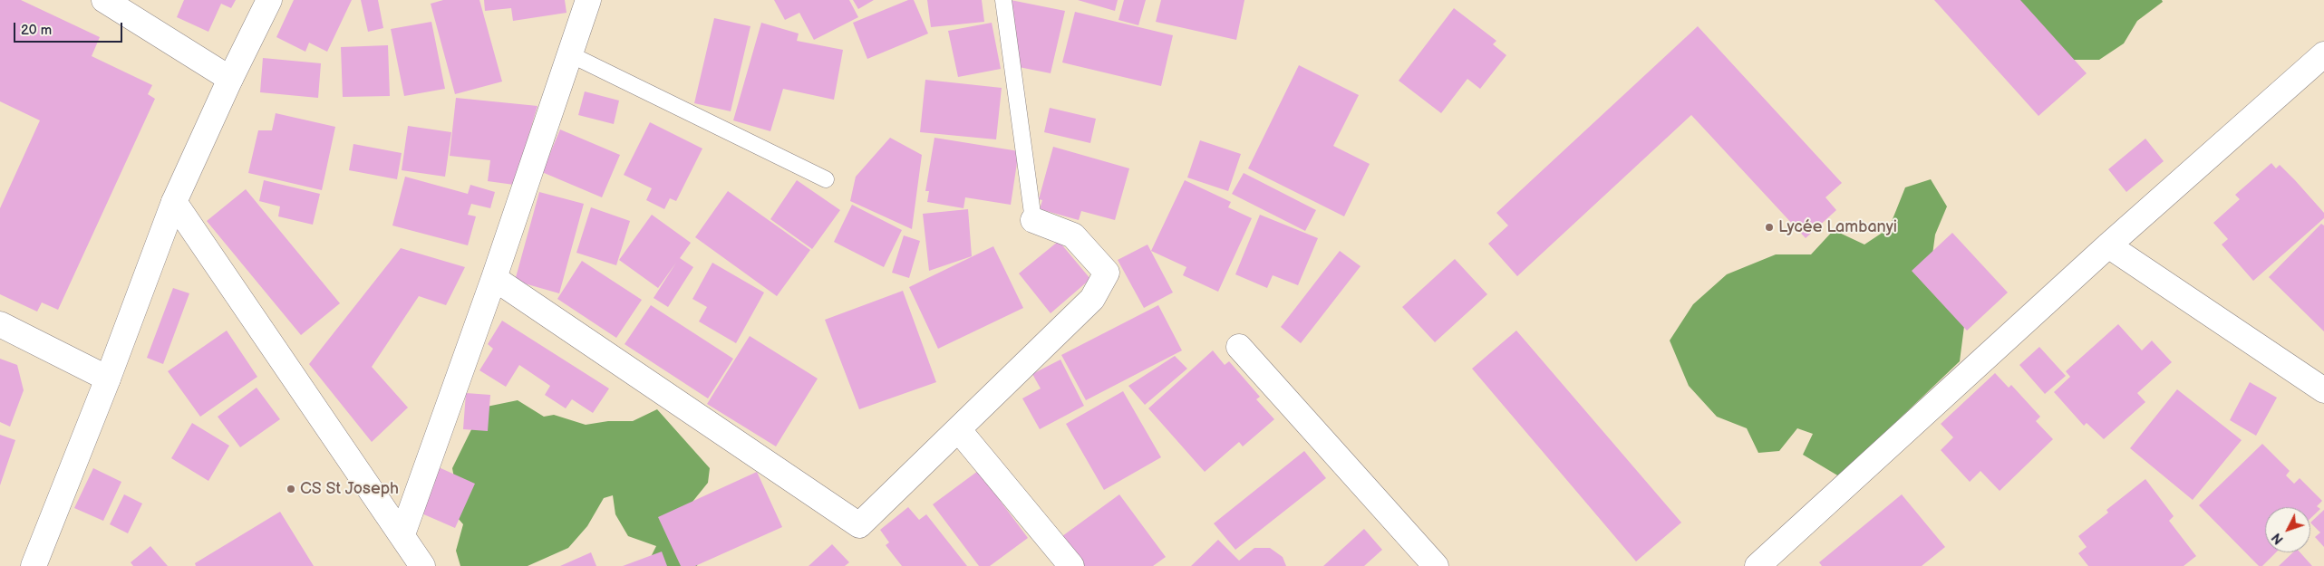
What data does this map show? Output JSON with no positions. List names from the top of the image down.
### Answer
{
  "places": ["Lycée Lambanyi", "CS St Joseph"],
  "scale_bar": "20 m",
  "north": "bottom left"
}
